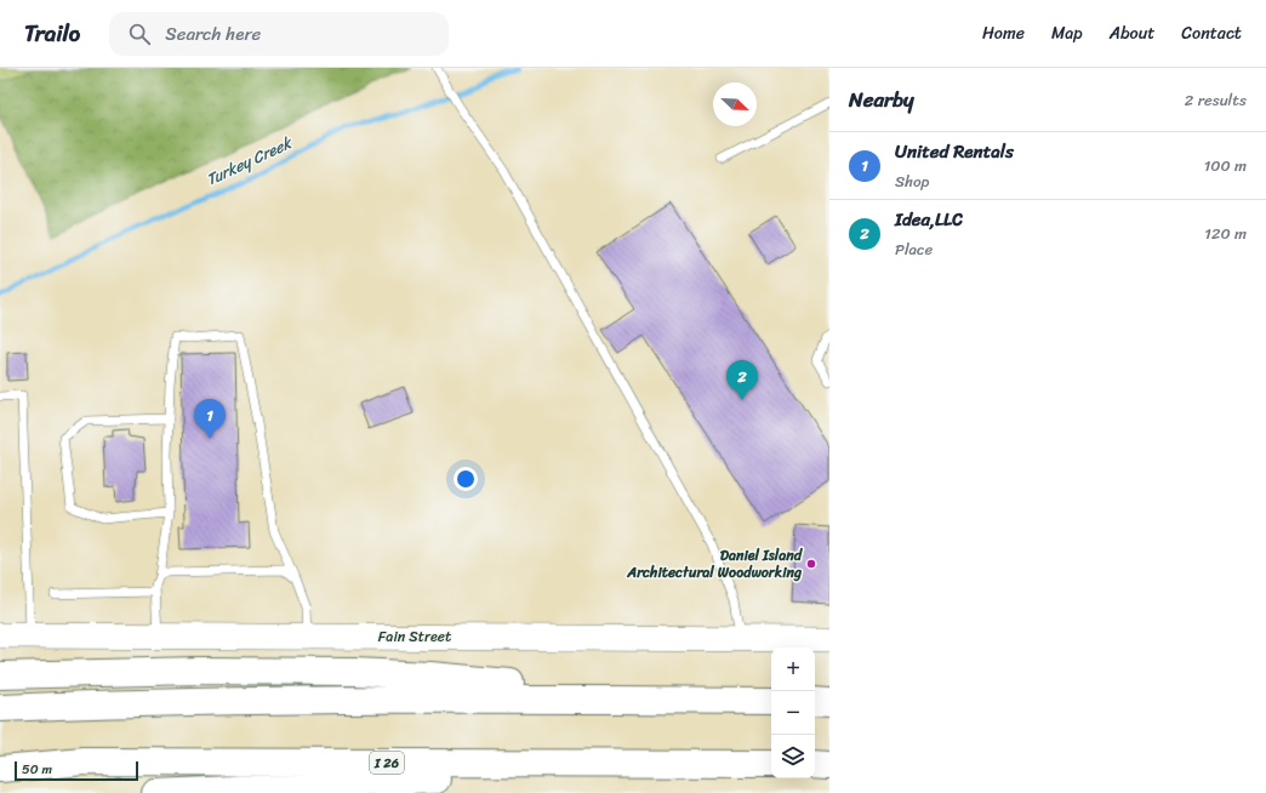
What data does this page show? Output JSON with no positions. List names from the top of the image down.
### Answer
{
  "streets": {
    "highway": ["I 26"],
    "street": ["Fain Street"]
  },
  "water": ["Turkey Creek"],
  "places": ["Daniel Island Architectural Woodworking"],
  "scale_bar": "50 m",
  "north": "bottom right",
  "page": {
    "header": "Trailo",
    "search": "Search here",
    "nav": [
      "Home",
      "Map",
      "About",
      "Contact"
    ],
    "heading": ["Nearby", "2 results"],
    "list": [
      {
        "mark": "1",
        "name": "United Rentals",
        "note": "Shop",
        "value": "100 m"
      },
      {
        "mark": "2",
        "name": "Idea,LLC",
        "note": "Place",
        "value": "120 m"
      }
    ],
    "pins": ["2", "1"],
    "map_buttons": ["+", "−"],
    "scale": "50 m"
  }
}
